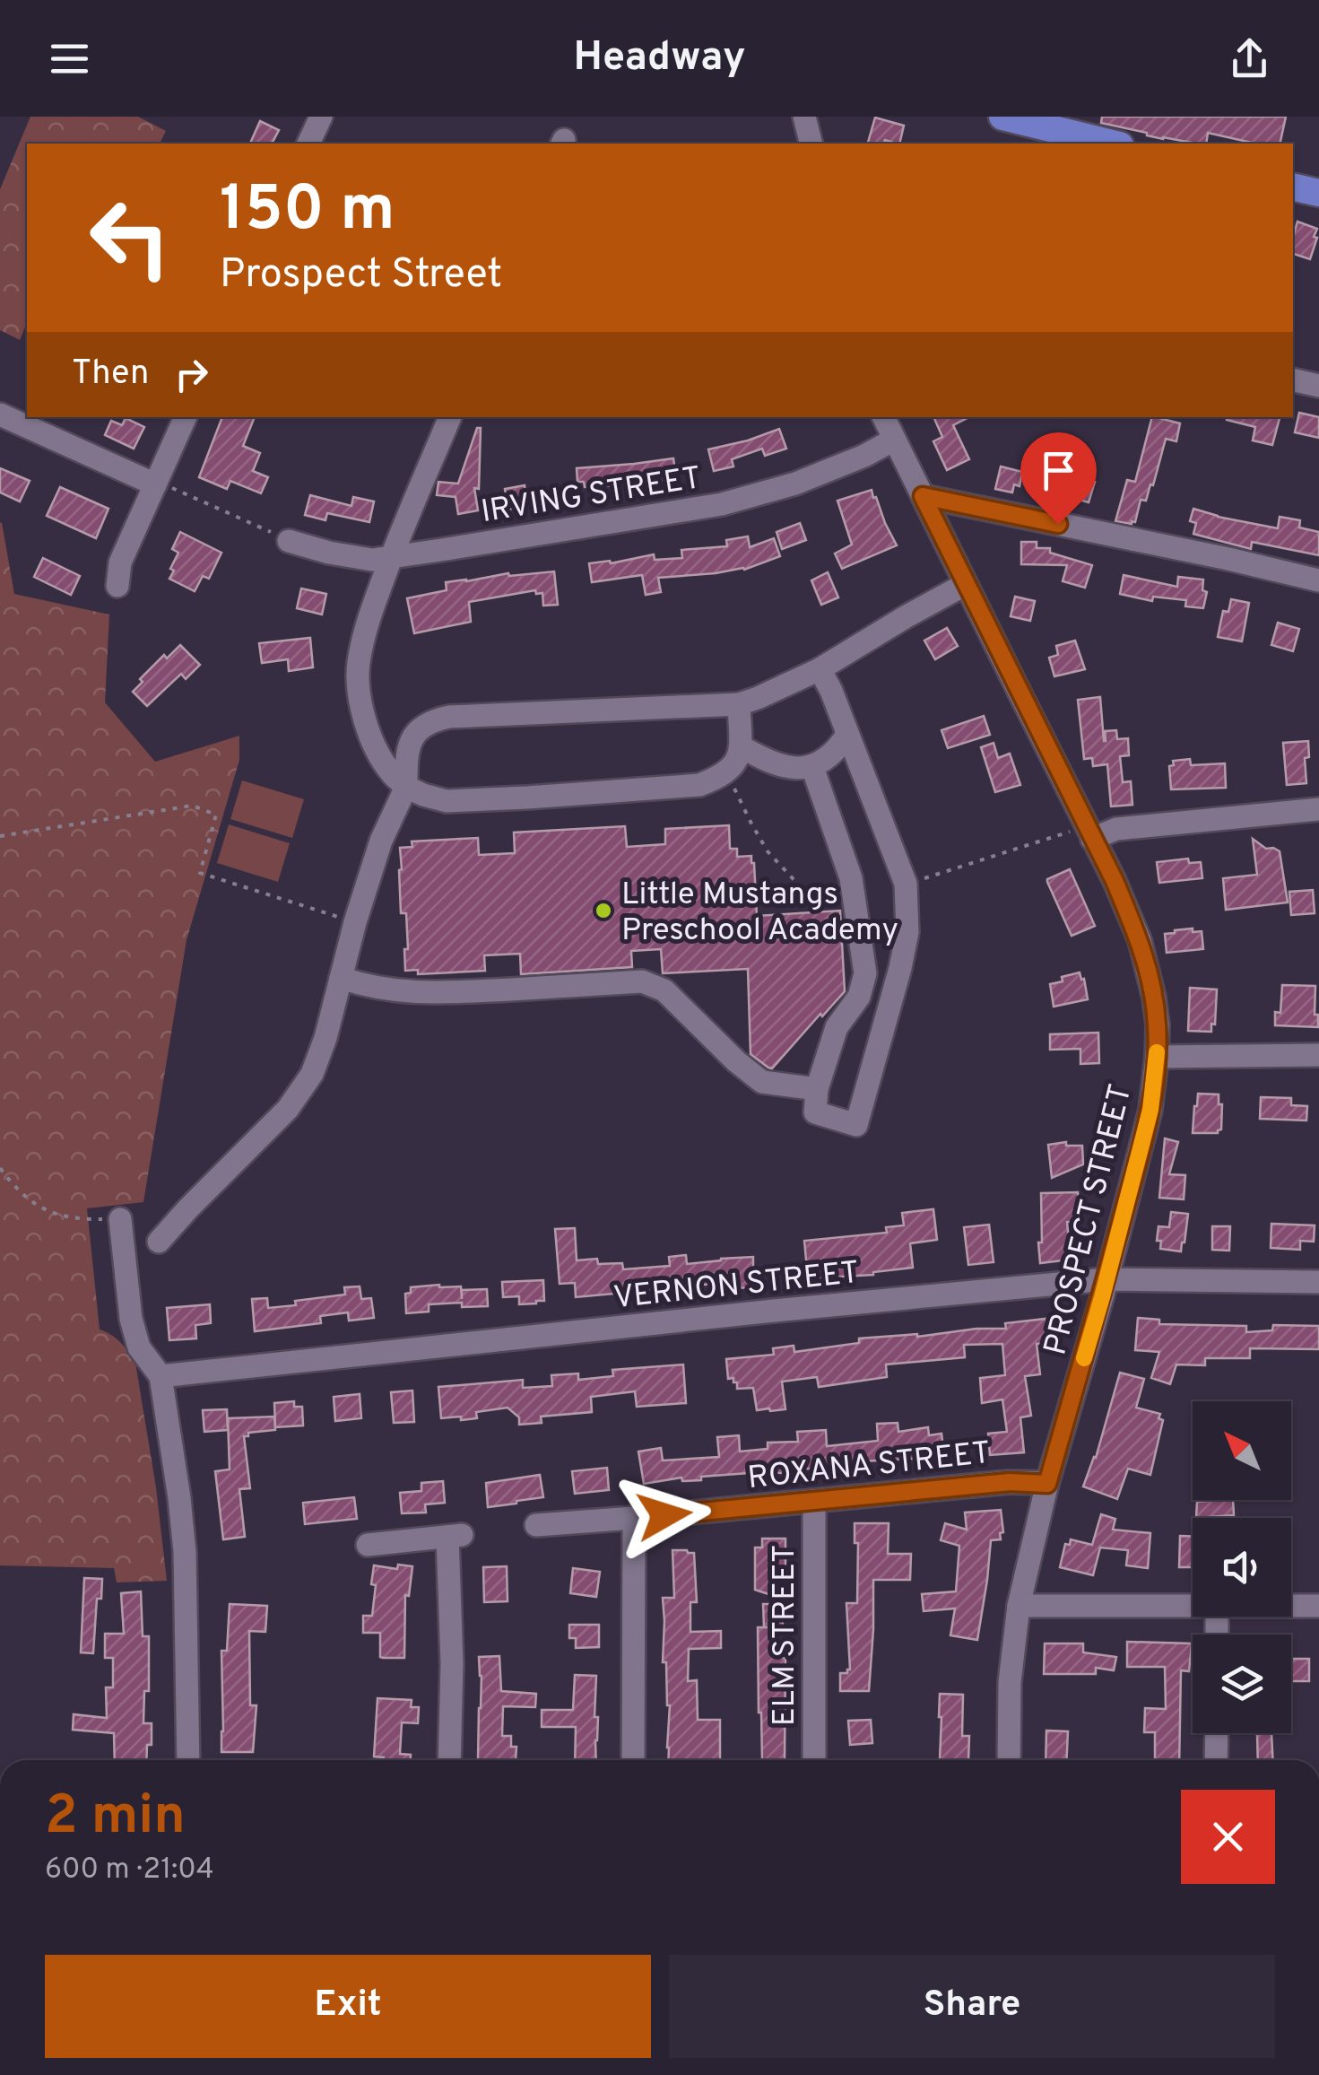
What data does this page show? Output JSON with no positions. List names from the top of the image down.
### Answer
{
  "streets": {
    "street": [
      "IRVING STREET",
      "PROSPECT STREET",
      "VERNON STREET",
      "ROXANA STREET",
      "ELM STREET"
    ]
  },
  "crossings": [
    ["IRVING STREET", "PROSPECT STREET"],
    ["PROSPECT STREET", "VERNON STREET"],
    ["PROSPECT STREET", "ROXANA STREET"],
    ["ROXANA STREET", "ELM STREET"]
  ],
  "places": ["Little Mustangs Preschool Academy"],
  "north": "top left",
  "page": {
    "header": "Headway",
    "turn": ["150 m", "Prospect Street"],
    "then": "Then",
    "heading": ["2 min", "600 m · 21:04"],
    "buttons": ["Exit", "Share"]
  }
}
